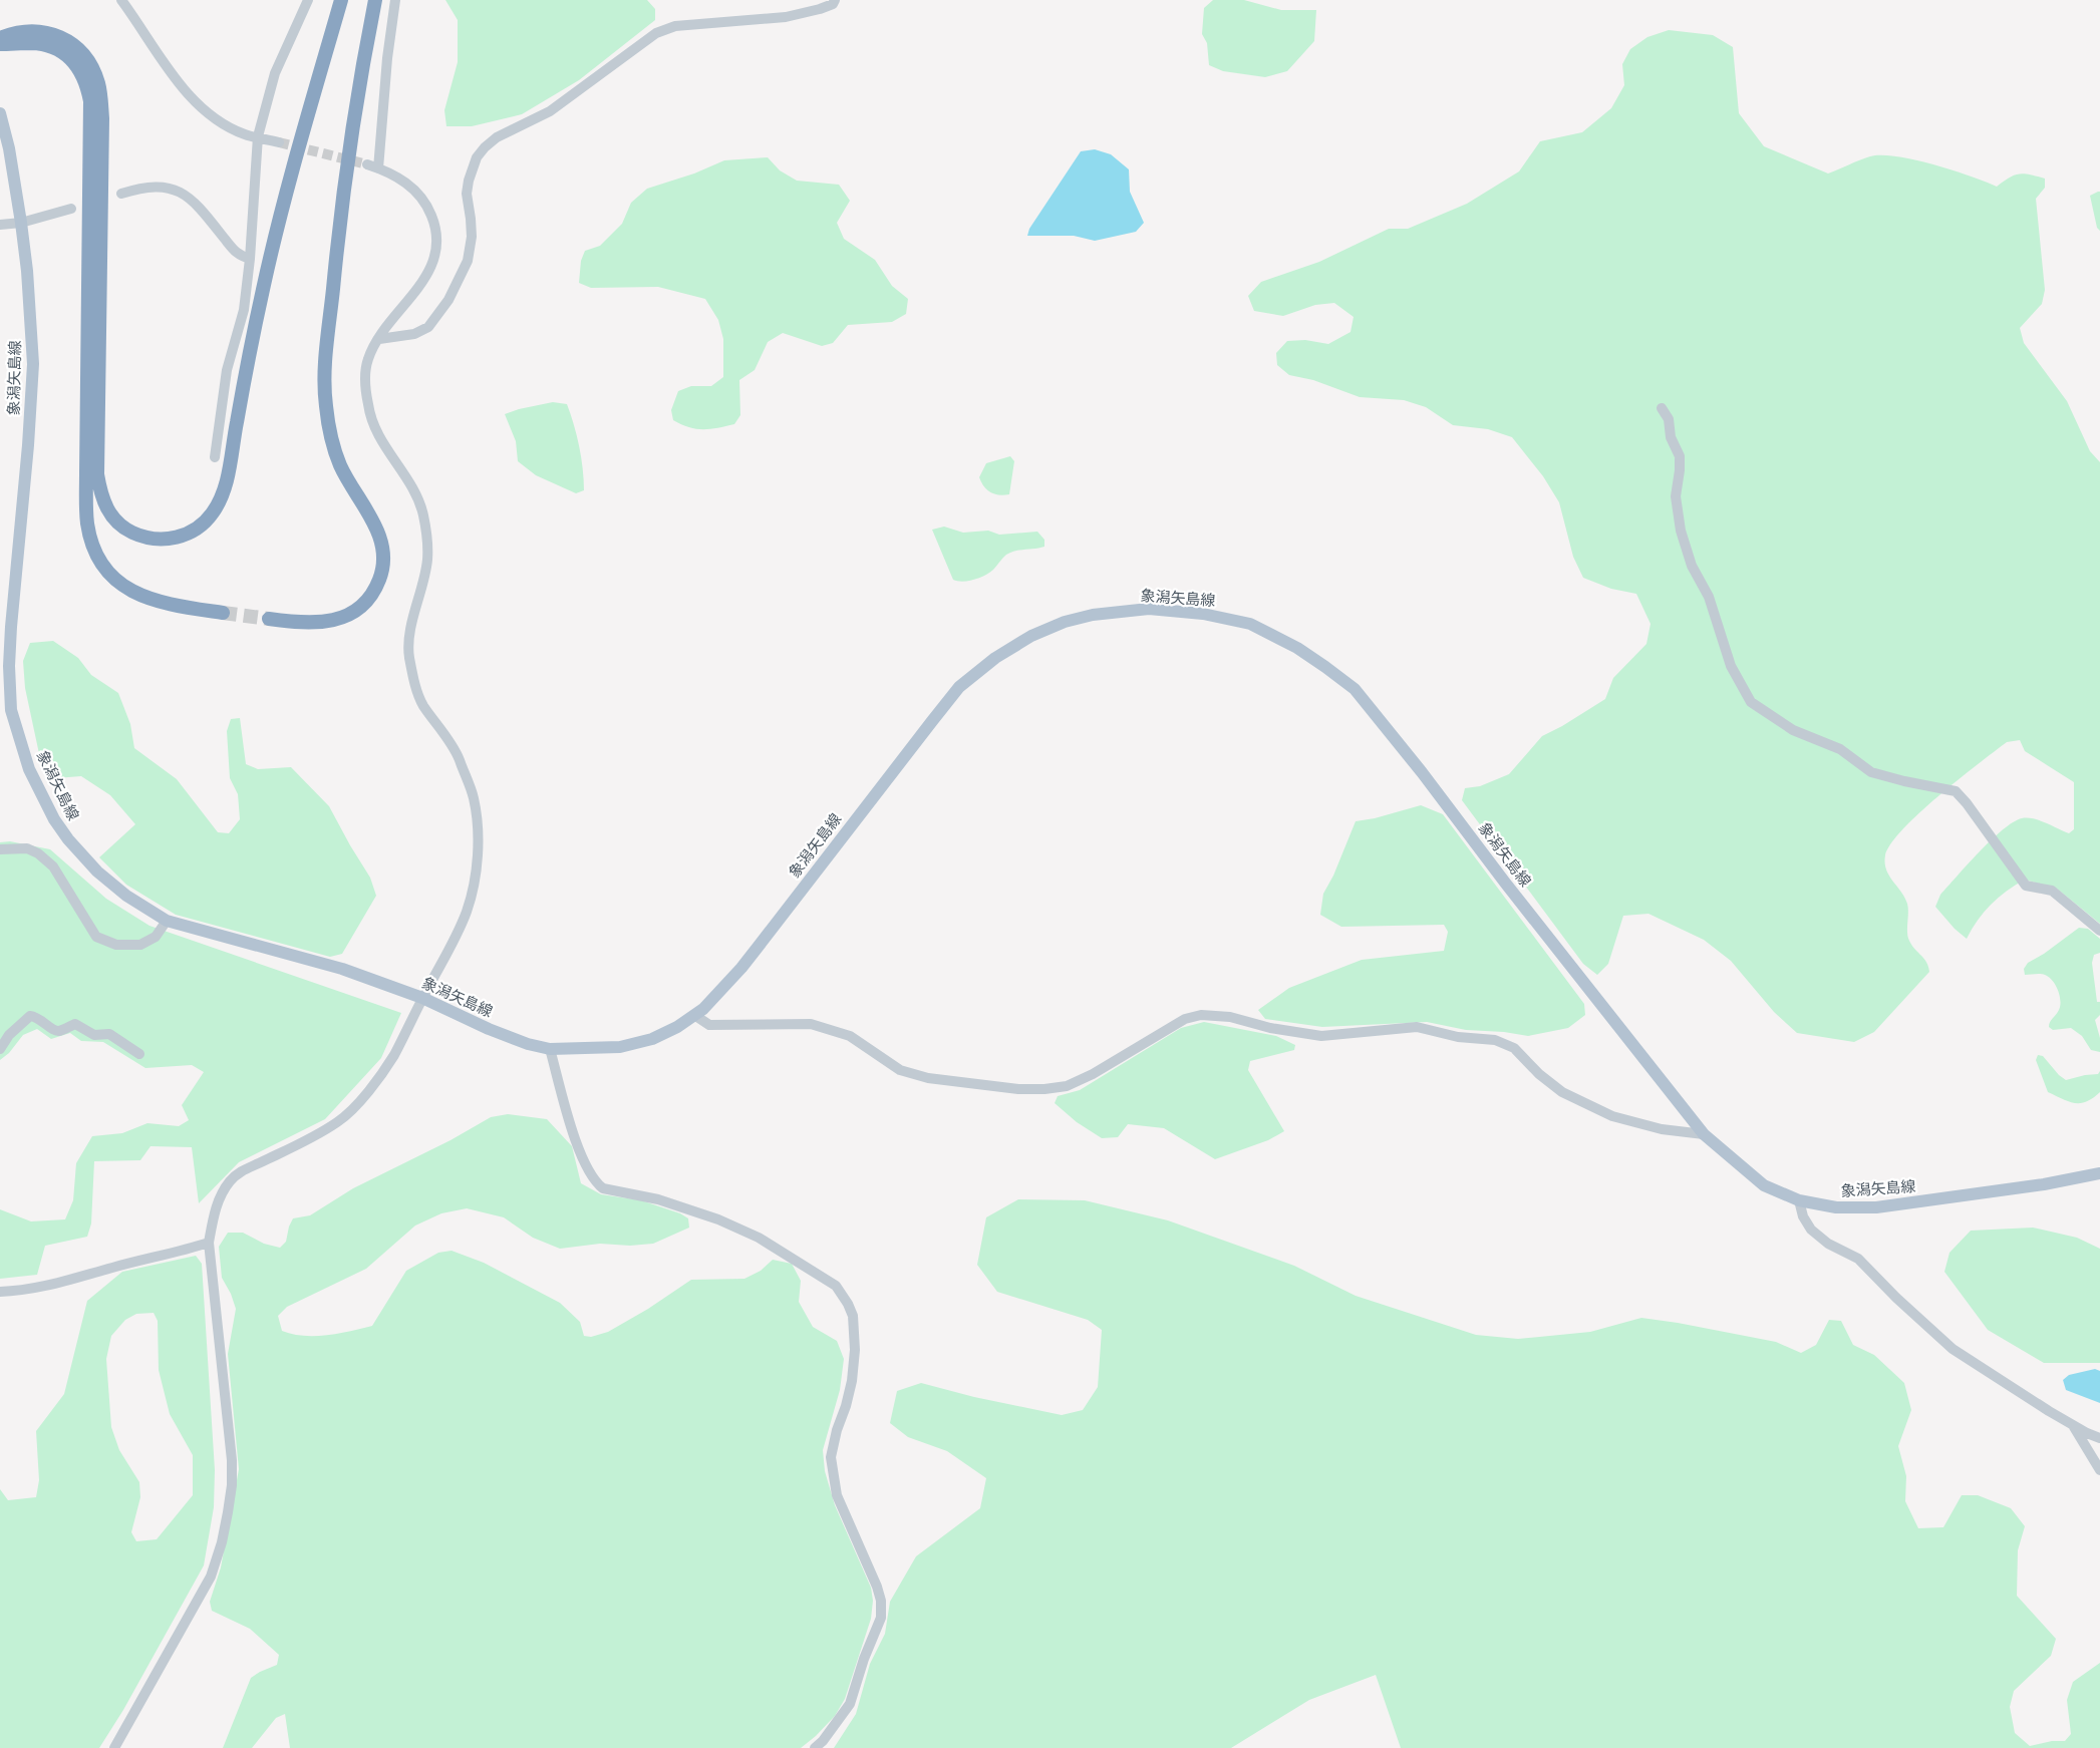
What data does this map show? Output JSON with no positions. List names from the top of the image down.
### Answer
{
  "streets": {
    "main road": ["象潟矢島線"]
  }
}
